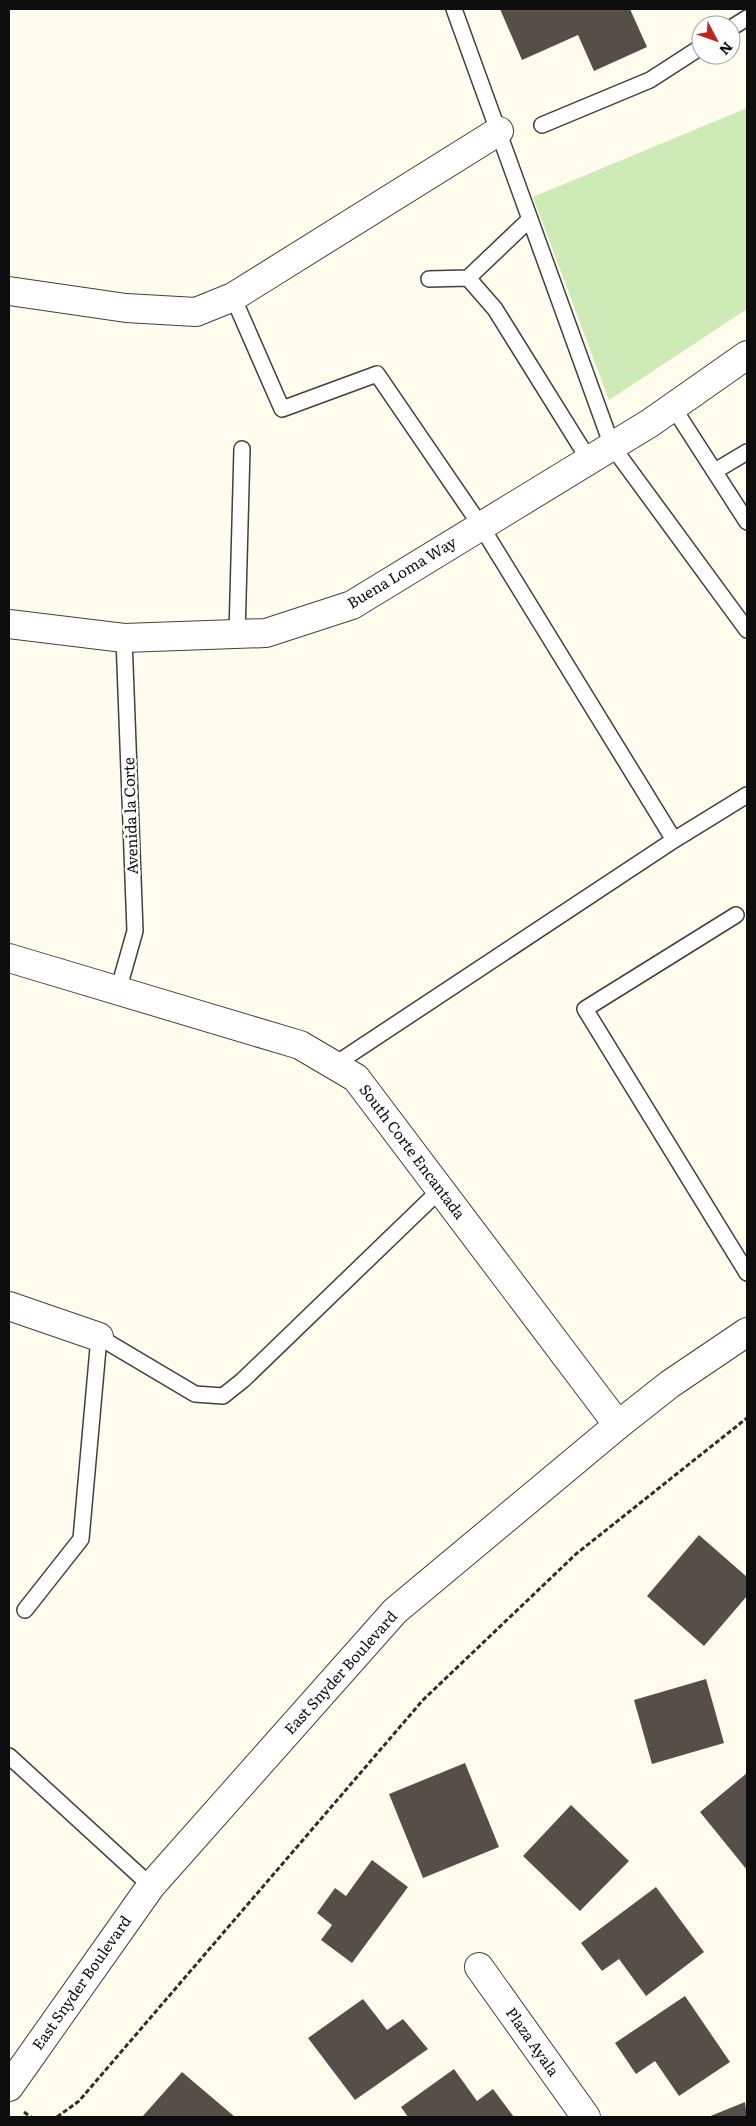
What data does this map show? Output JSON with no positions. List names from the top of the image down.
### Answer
{
  "streets": {
    "street": [
      "Buena Loma Way",
      "South Corte Encantada",
      "East Snyder Boulevard",
      "Plaza Ayala"
    ],
    "lane": ["Avenida la Corte"]
  },
  "crossings": [
    ["Buena Loma Way", "Avenida la Corte"],
    ["Avenida la Corte", "South Corte Encantada"],
    ["South Corte Encantada", "East Snyder Boulevard"]
  ],
  "north": "bottom right"
}
